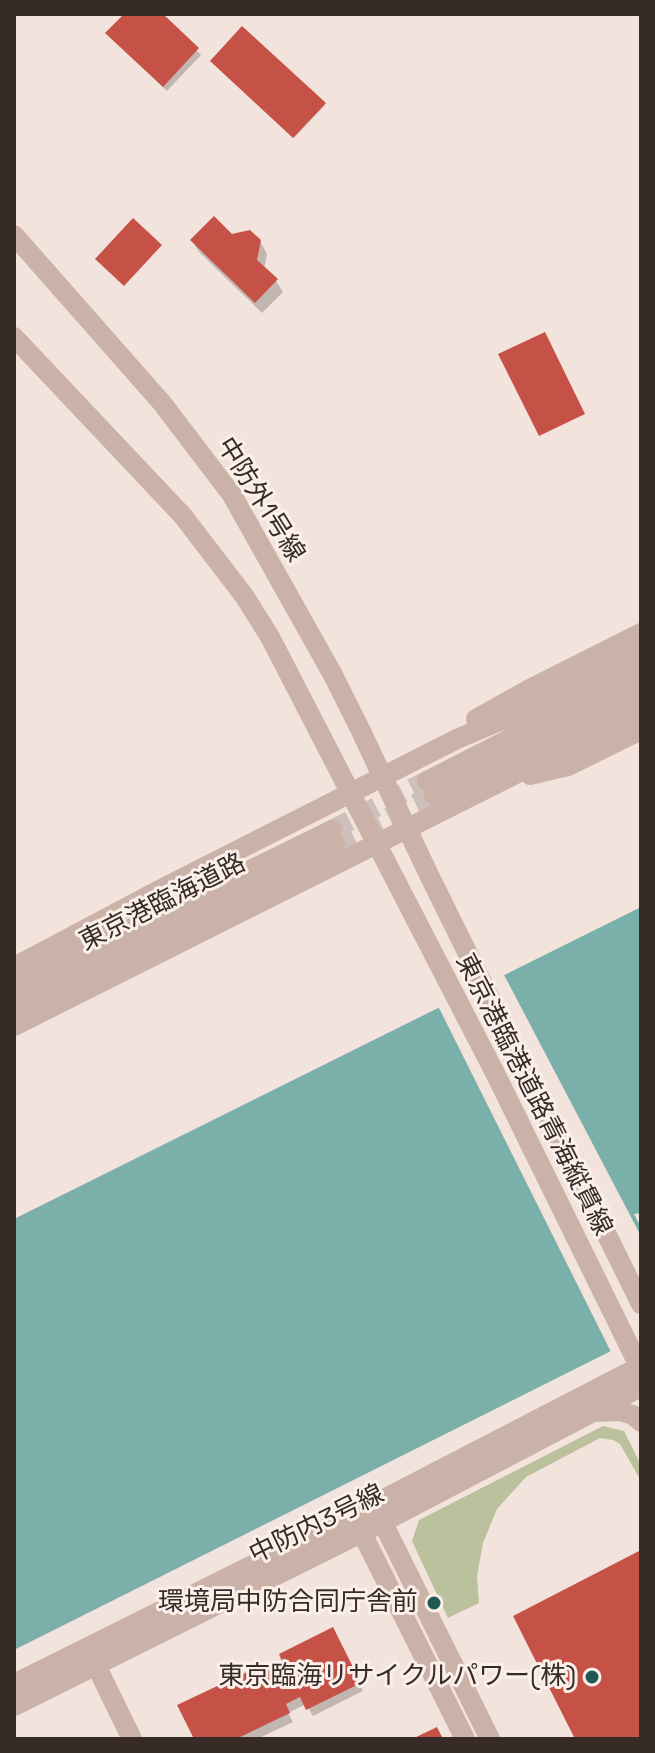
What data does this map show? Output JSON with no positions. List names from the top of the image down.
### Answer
{
  "streets": {
    "street": [
      "中防外1号線",
      "東京港臨海道路",
      "東京港臨港道路青海縦貫線",
      "中防内3号線"
    ]
  },
  "crossings": [
    ["中防外1号線", "東京港臨港道路青海縦貫線"],
    ["東京港臨港道路青海縦貫線", "中防内3号線"]
  ],
  "places": ["環境局中防合同庁舎前", "東京臨海リサイクルパワー(株)"]
}
